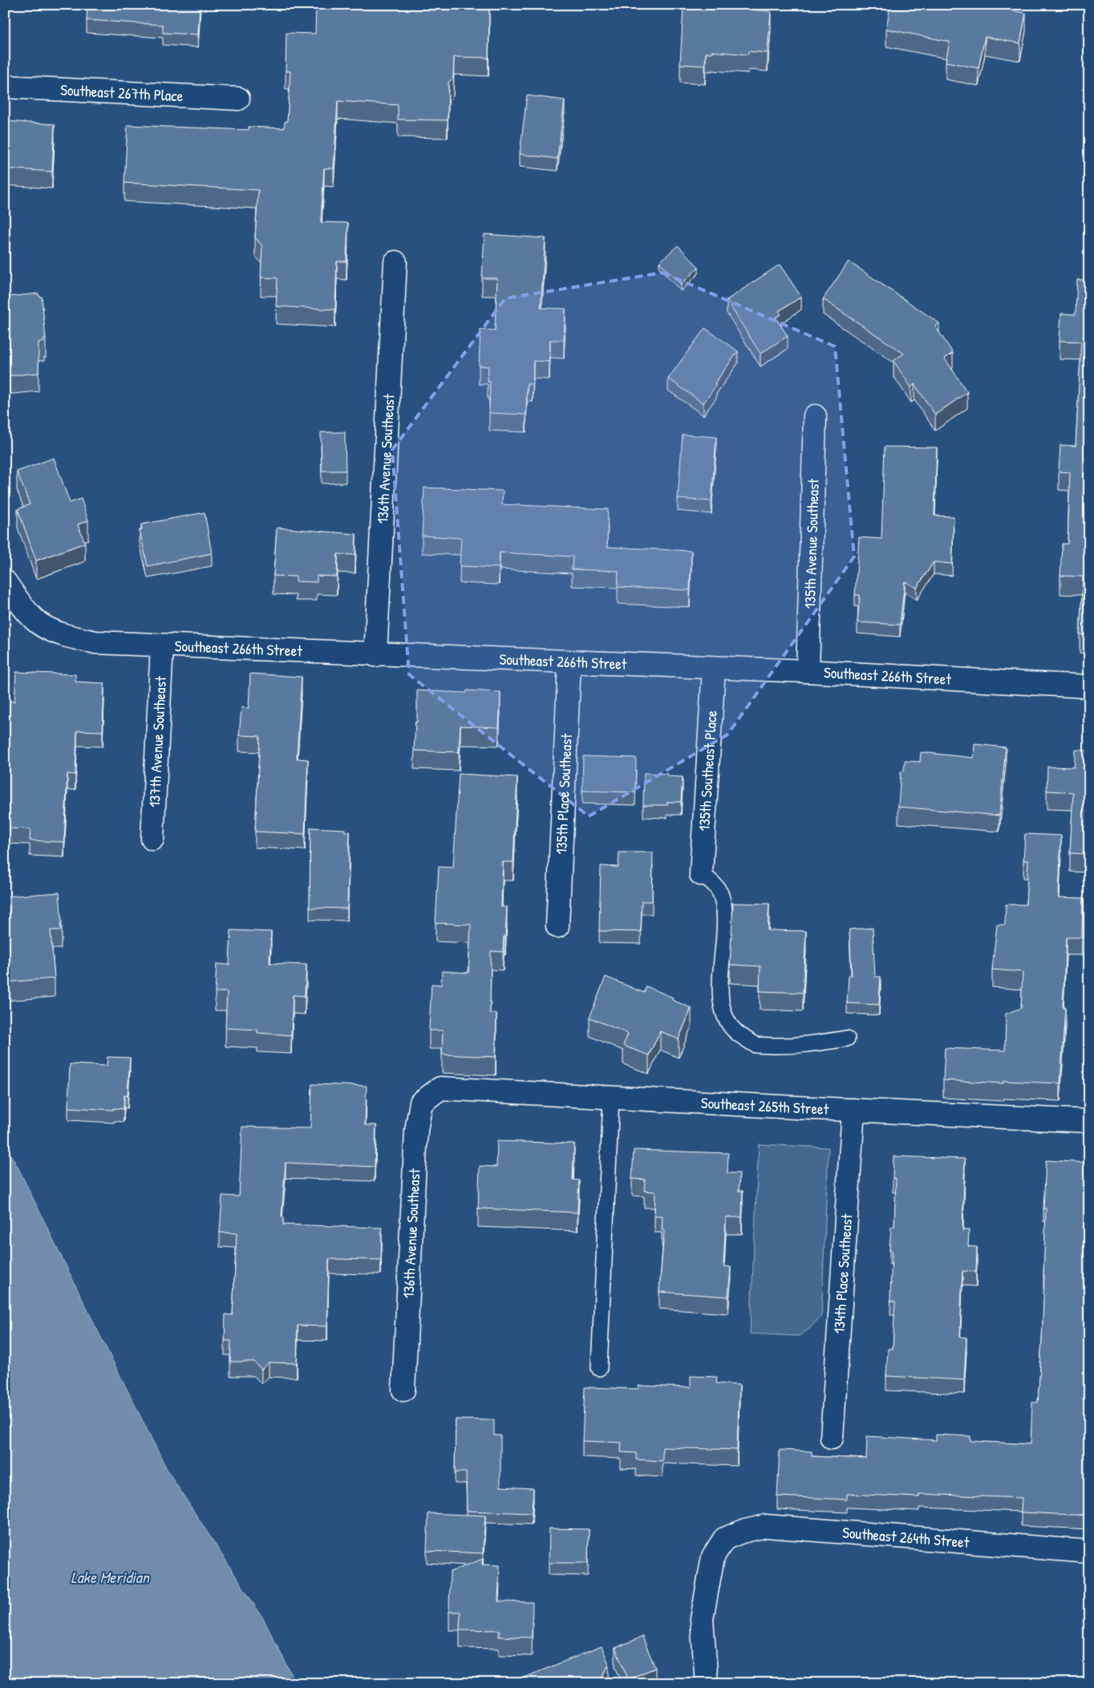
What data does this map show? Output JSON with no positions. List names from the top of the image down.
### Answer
{
  "streets": {
    "street": [
      "Southeast 267th Place",
      "136th Avenue Southeast",
      "135th Avenue Southeast",
      "Southeast 266th Street",
      "137th Avenue Southeast",
      "135th Southeast Place",
      "135th Place Southeast",
      "Southeast 265th Street",
      "134th Place Southeast",
      "Southeast 264th Street"
    ]
  },
  "crossings": [
    ["136th Avenue Southeast", "Southeast 266th Street"],
    ["136th Avenue Southeast", "Southeast 265th Street"],
    ["135th Avenue Southeast", "Southeast 266th Street"],
    ["Southeast 266th Street", "137th Avenue Southeast"],
    ["Southeast 266th Street", "135th Southeast Place"],
    ["Southeast 266th Street", "135th Place Southeast"],
    ["Southeast 265th Street", "134th Place Southeast"]
  ],
  "water": ["Lake Meridian"]
}
